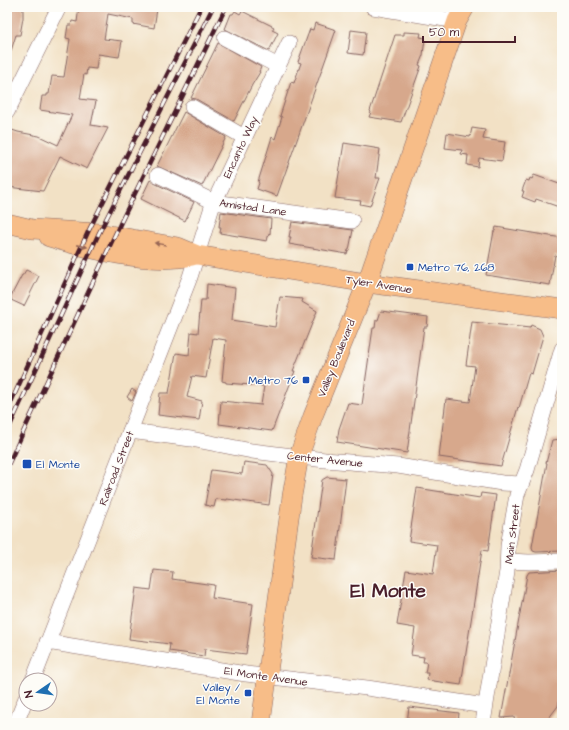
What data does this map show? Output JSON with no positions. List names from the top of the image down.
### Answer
{
  "streets": {
    "main road": ["Tyler Avenue", "Valley Boulevard"],
    "street": [
      "Encanto Way",
      "Amistad Lane",
      "Center Avenue",
      "Railroad Street",
      "Main Street",
      "El Monte Avenue"
    ]
  },
  "crossings": [
    ["Encanto Way", "Amistad Lane"],
    ["Encanto Way", "Tyler Avenue"],
    ["Encanto Way", "Railroad Street"],
    ["Tyler Avenue", "Valley Boulevard"],
    ["Tyler Avenue", "Railroad Street"],
    ["Valley Boulevard", "Center Avenue"],
    ["Valley Boulevard", "El Monte Avenue"],
    ["Center Avenue", "Railroad Street"],
    ["Center Avenue", "Main Street"],
    ["Railroad Street", "El Monte Avenue"],
    ["Main Street", "El Monte Avenue"]
  ],
  "districts": ["El Monte"],
  "places": {
    "transit": [
      "Metro 76, 268",
      "Metro 76",
      "El Monte",
      "Valley / El Monte"
    ]
  },
  "scale_bar": "50 m",
  "north": "left"
}
